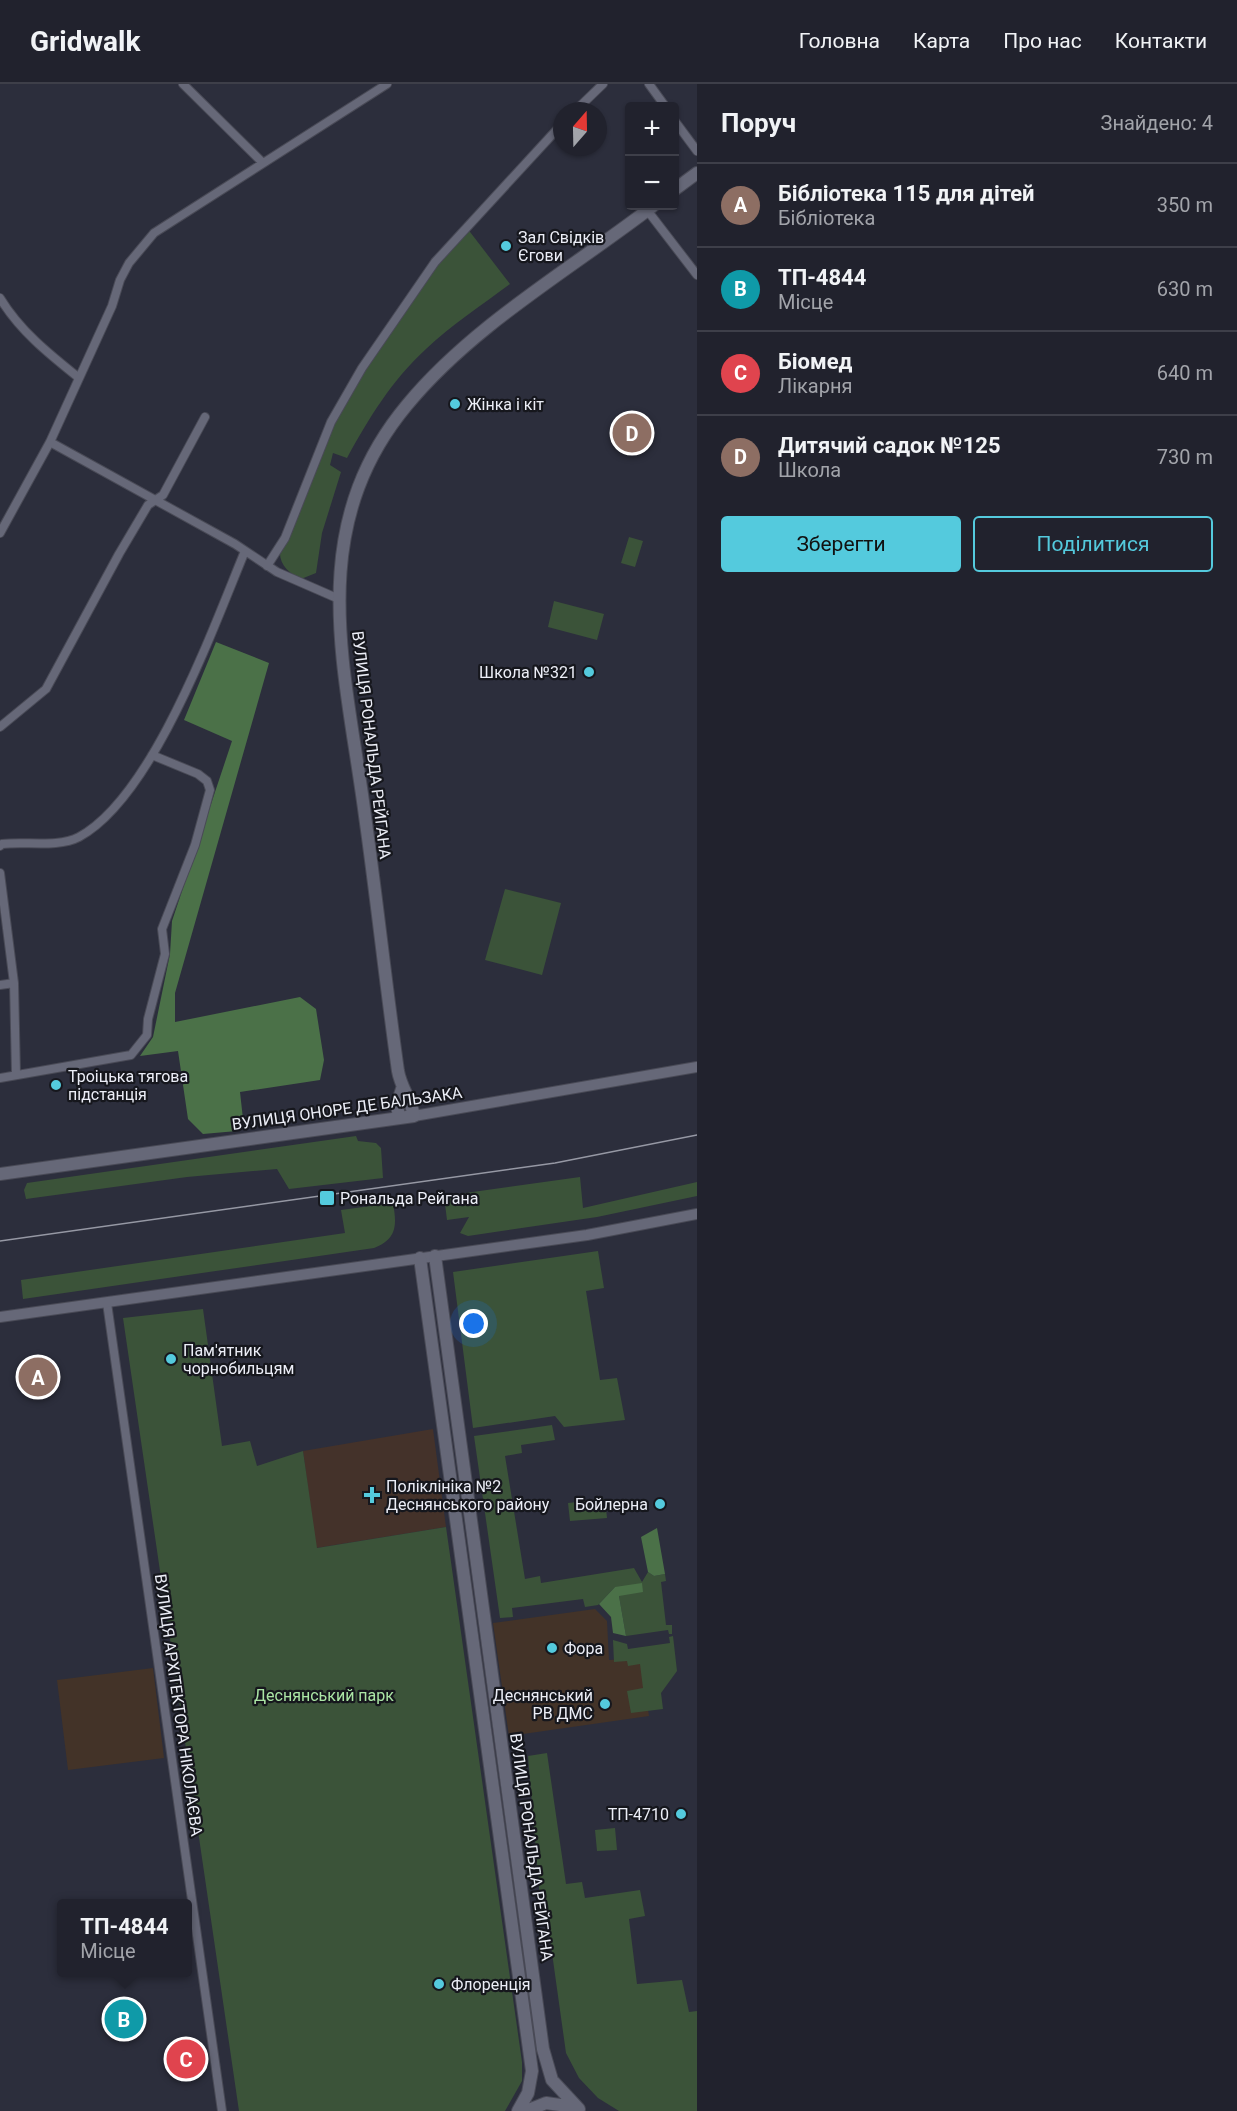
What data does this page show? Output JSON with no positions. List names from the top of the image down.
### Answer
{
  "streets": {
    "main road": ["ВУЛИЦЯ РОНАЛЬДА РЕЙГАНА", "ВУЛИЦЯ ОНОРЕ ДЕ БАЛЬЗАКА"],
    "street": ["ВУЛИЦЯ АРХІТЕКТОРА НІКОЛАЄВА"]
  },
  "crossings": [
    ["ВУЛИЦЯ РОНАЛЬДА РЕЙГАНА", "ВУЛИЦЯ ОНОРЕ ДЕ БАЛЬЗАКА"]
  ],
  "parks": ["Деснянський парк"],
  "places": {
    "other": [
      "Зал Свідків Єгови",
      "Жінка і кіт",
      "Школа №321",
      "Троiцька тягова пiдстанцiя",
      "Пам'ятник чорнобильцям",
      "Бойлерна",
      "Фора",
      "Деснянський РВ ДМС",
      "ТП-4710",
      "Флоренція"
    ],
    "transit": ["Рональда Рейгана"],
    "health": ["Поліклініка №2 Деснянського району"]
  },
  "north": "top",
  "page": {
    "header": "Gridwalk",
    "nav": [
      "Головна",
      "Карта",
      "Про нас",
      "Контакти"
    ],
    "heading": ["Поруч", "Знайдено: 4"],
    "map_buttons": ["+", "−"],
    "list": [
      {
        "mark": "A",
        "name": "Бібліотека 115 для дітей",
        "note": "Бібліотека",
        "value": "350 m"
      },
      {
        "mark": "B",
        "name": "ТП-4844",
        "note": "Місце",
        "value": "630 m"
      },
      {
        "mark": "C",
        "name": "Біомед",
        "note": "Лікарня",
        "value": "640 m"
      },
      {
        "mark": "D",
        "name": "Дитячий садок №125",
        "note": "Школа",
        "value": "730 m"
      }
    ],
    "pins": [
      "D",
      "A",
      "B",
      "C"
    ],
    "buttons": ["Зберегти", "Поділитися"],
    "popup": ["ТП-4844", "Місце"]
  }
}
